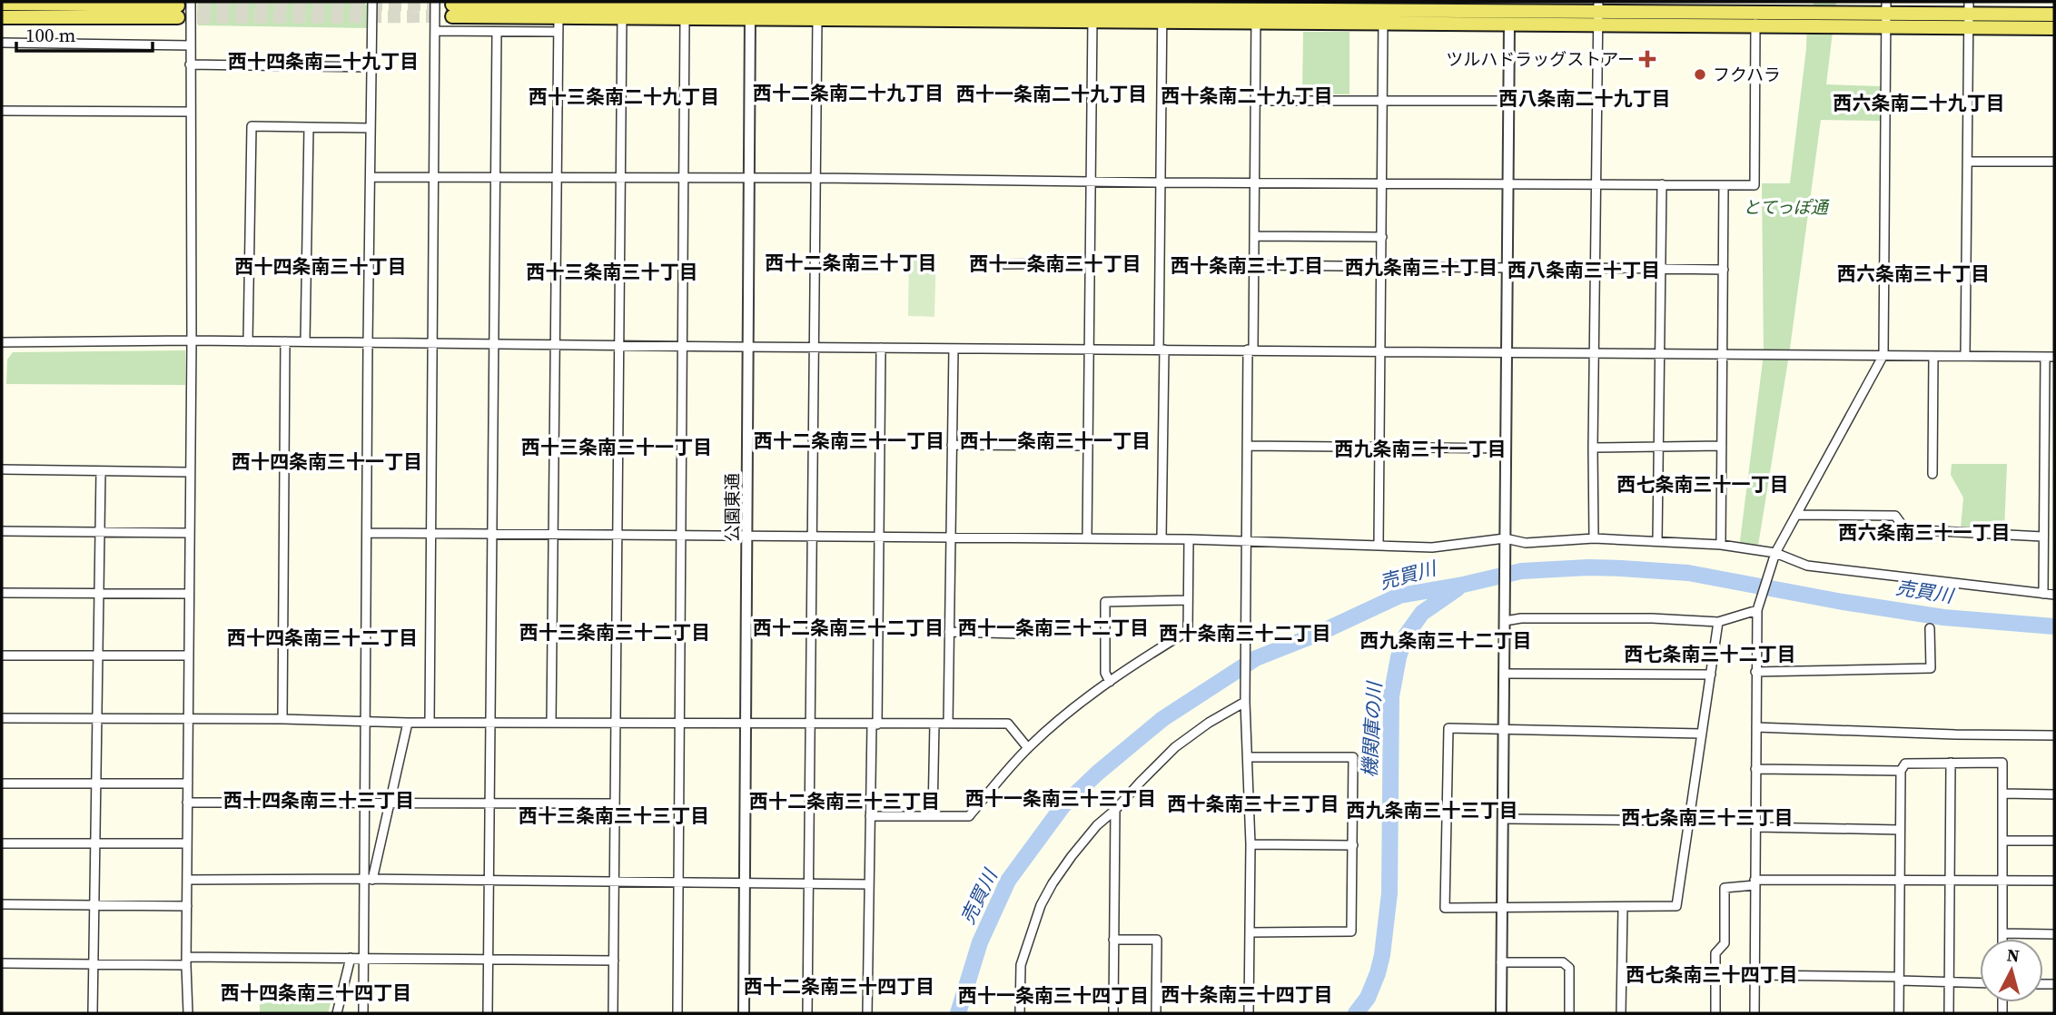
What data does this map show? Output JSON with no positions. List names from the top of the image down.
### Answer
{
  "streets": {
    "street": ["公園東通"]
  },
  "districts": [
    "西十四条南二十九丁目",
    "西十二条南二十九丁目",
    "西十一条南二十九丁目",
    "西十条南二十九丁目",
    "西十三条南二十九丁目",
    "西八条南二十九丁目",
    "西六条南二十九丁目",
    "西十二条南三十丁目",
    "西十一条南三十丁目",
    "西十条南三十丁目",
    "西十四条南三十丁目",
    "西九条南三十丁目",
    "西八条南三十丁目",
    "西十三条南三十丁目",
    "西六条南三十丁目",
    "西十二条南三十一丁目",
    "西十一条南三十一丁目",
    "西十三条南三十一丁目",
    "西九条南三十一丁目",
    "西十四条南三十一丁目",
    "西七条南三十一丁目",
    "西六条南三十一丁目",
    "西十二条南三十二丁目",
    "西十一条南三十二丁目",
    "西十三条南三十二丁目",
    "西十条南三十二丁目",
    "西十四条南三十二丁目",
    "西九条南三十二丁目",
    "西七条南三十二丁目",
    "西十一条南三十三丁目",
    "西十四条南三十三丁目",
    "西十二条南三十三丁目",
    "西十条南三十三丁目",
    "西九条南三十三丁目",
    "西十三条南三十三丁目",
    "西七条南三十三丁目",
    "西七条南三十四丁目",
    "西十二条南三十四丁目",
    "西十四条南三十四丁目",
    "西十条南三十四丁目",
    "西十一条南三十四丁目"
  ],
  "water": ["売買川", "機関庫の川"],
  "parks": ["とてっぽ通"],
  "places": {
    "health": ["ツルハドラッグストアー"],
    "other": ["フクハラ"]
  },
  "scale_bar": "100 m",
  "north": "top"
}
